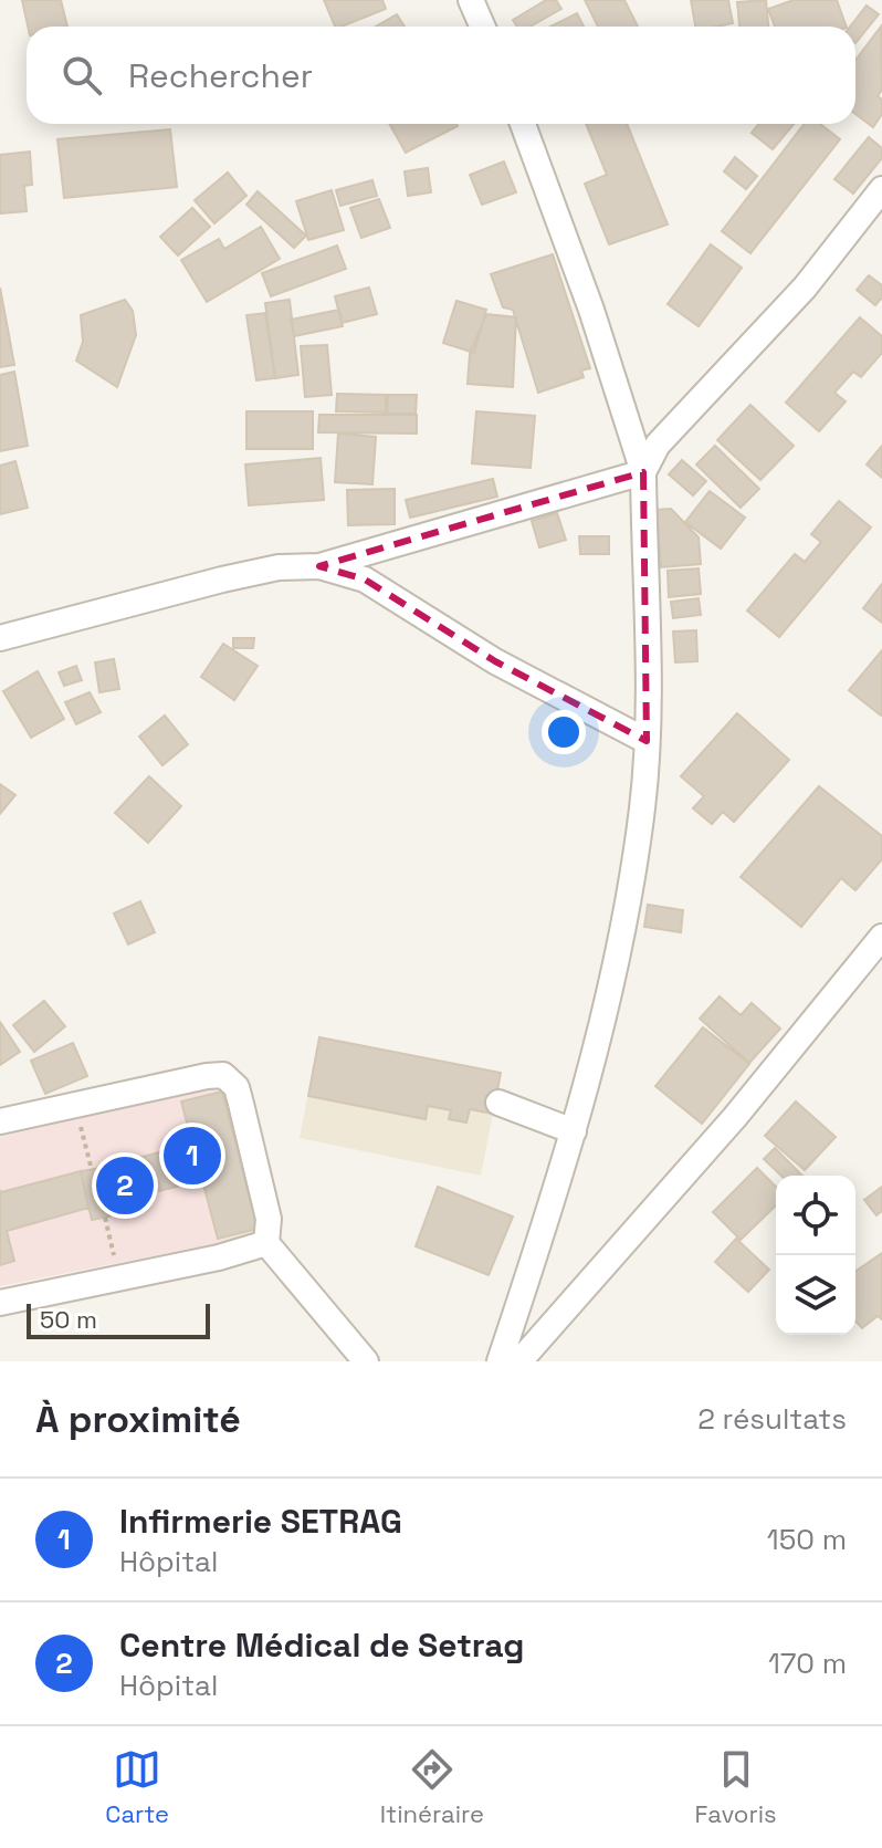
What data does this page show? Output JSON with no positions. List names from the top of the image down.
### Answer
{
  "scale_bar": "50 m",
  "page": {
    "search": "Rechercher",
    "pins": ["1", "2"],
    "scale": "50 m",
    "heading": ["À proximité", "2 résultats"],
    "list": [
      {
        "mark": "1",
        "name": "Infirmerie SETRAG",
        "note": "Hôpital",
        "value": "150 m"
      },
      {
        "mark": "2",
        "name": "Centre Médical de Setrag",
        "note": "Hôpital",
        "value": "170 m"
      }
    ],
    "nav": ["Carte", "Itinéraire", "Favoris"]
  }
}
